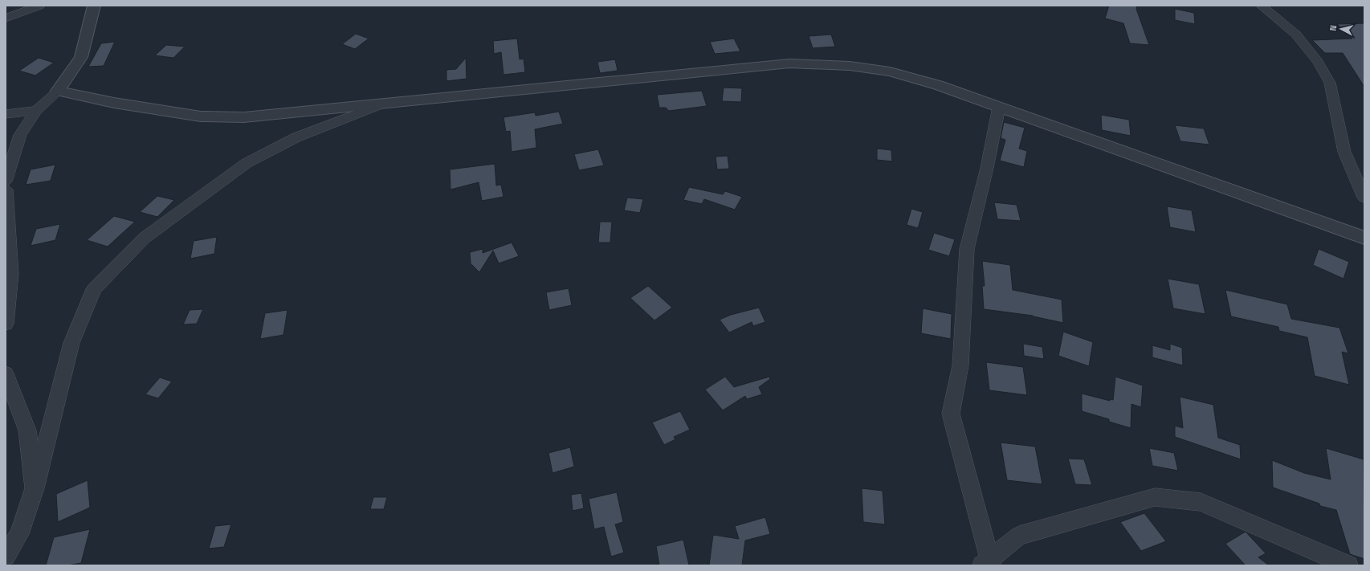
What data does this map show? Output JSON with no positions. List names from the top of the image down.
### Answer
{
  "north": "left"
}
